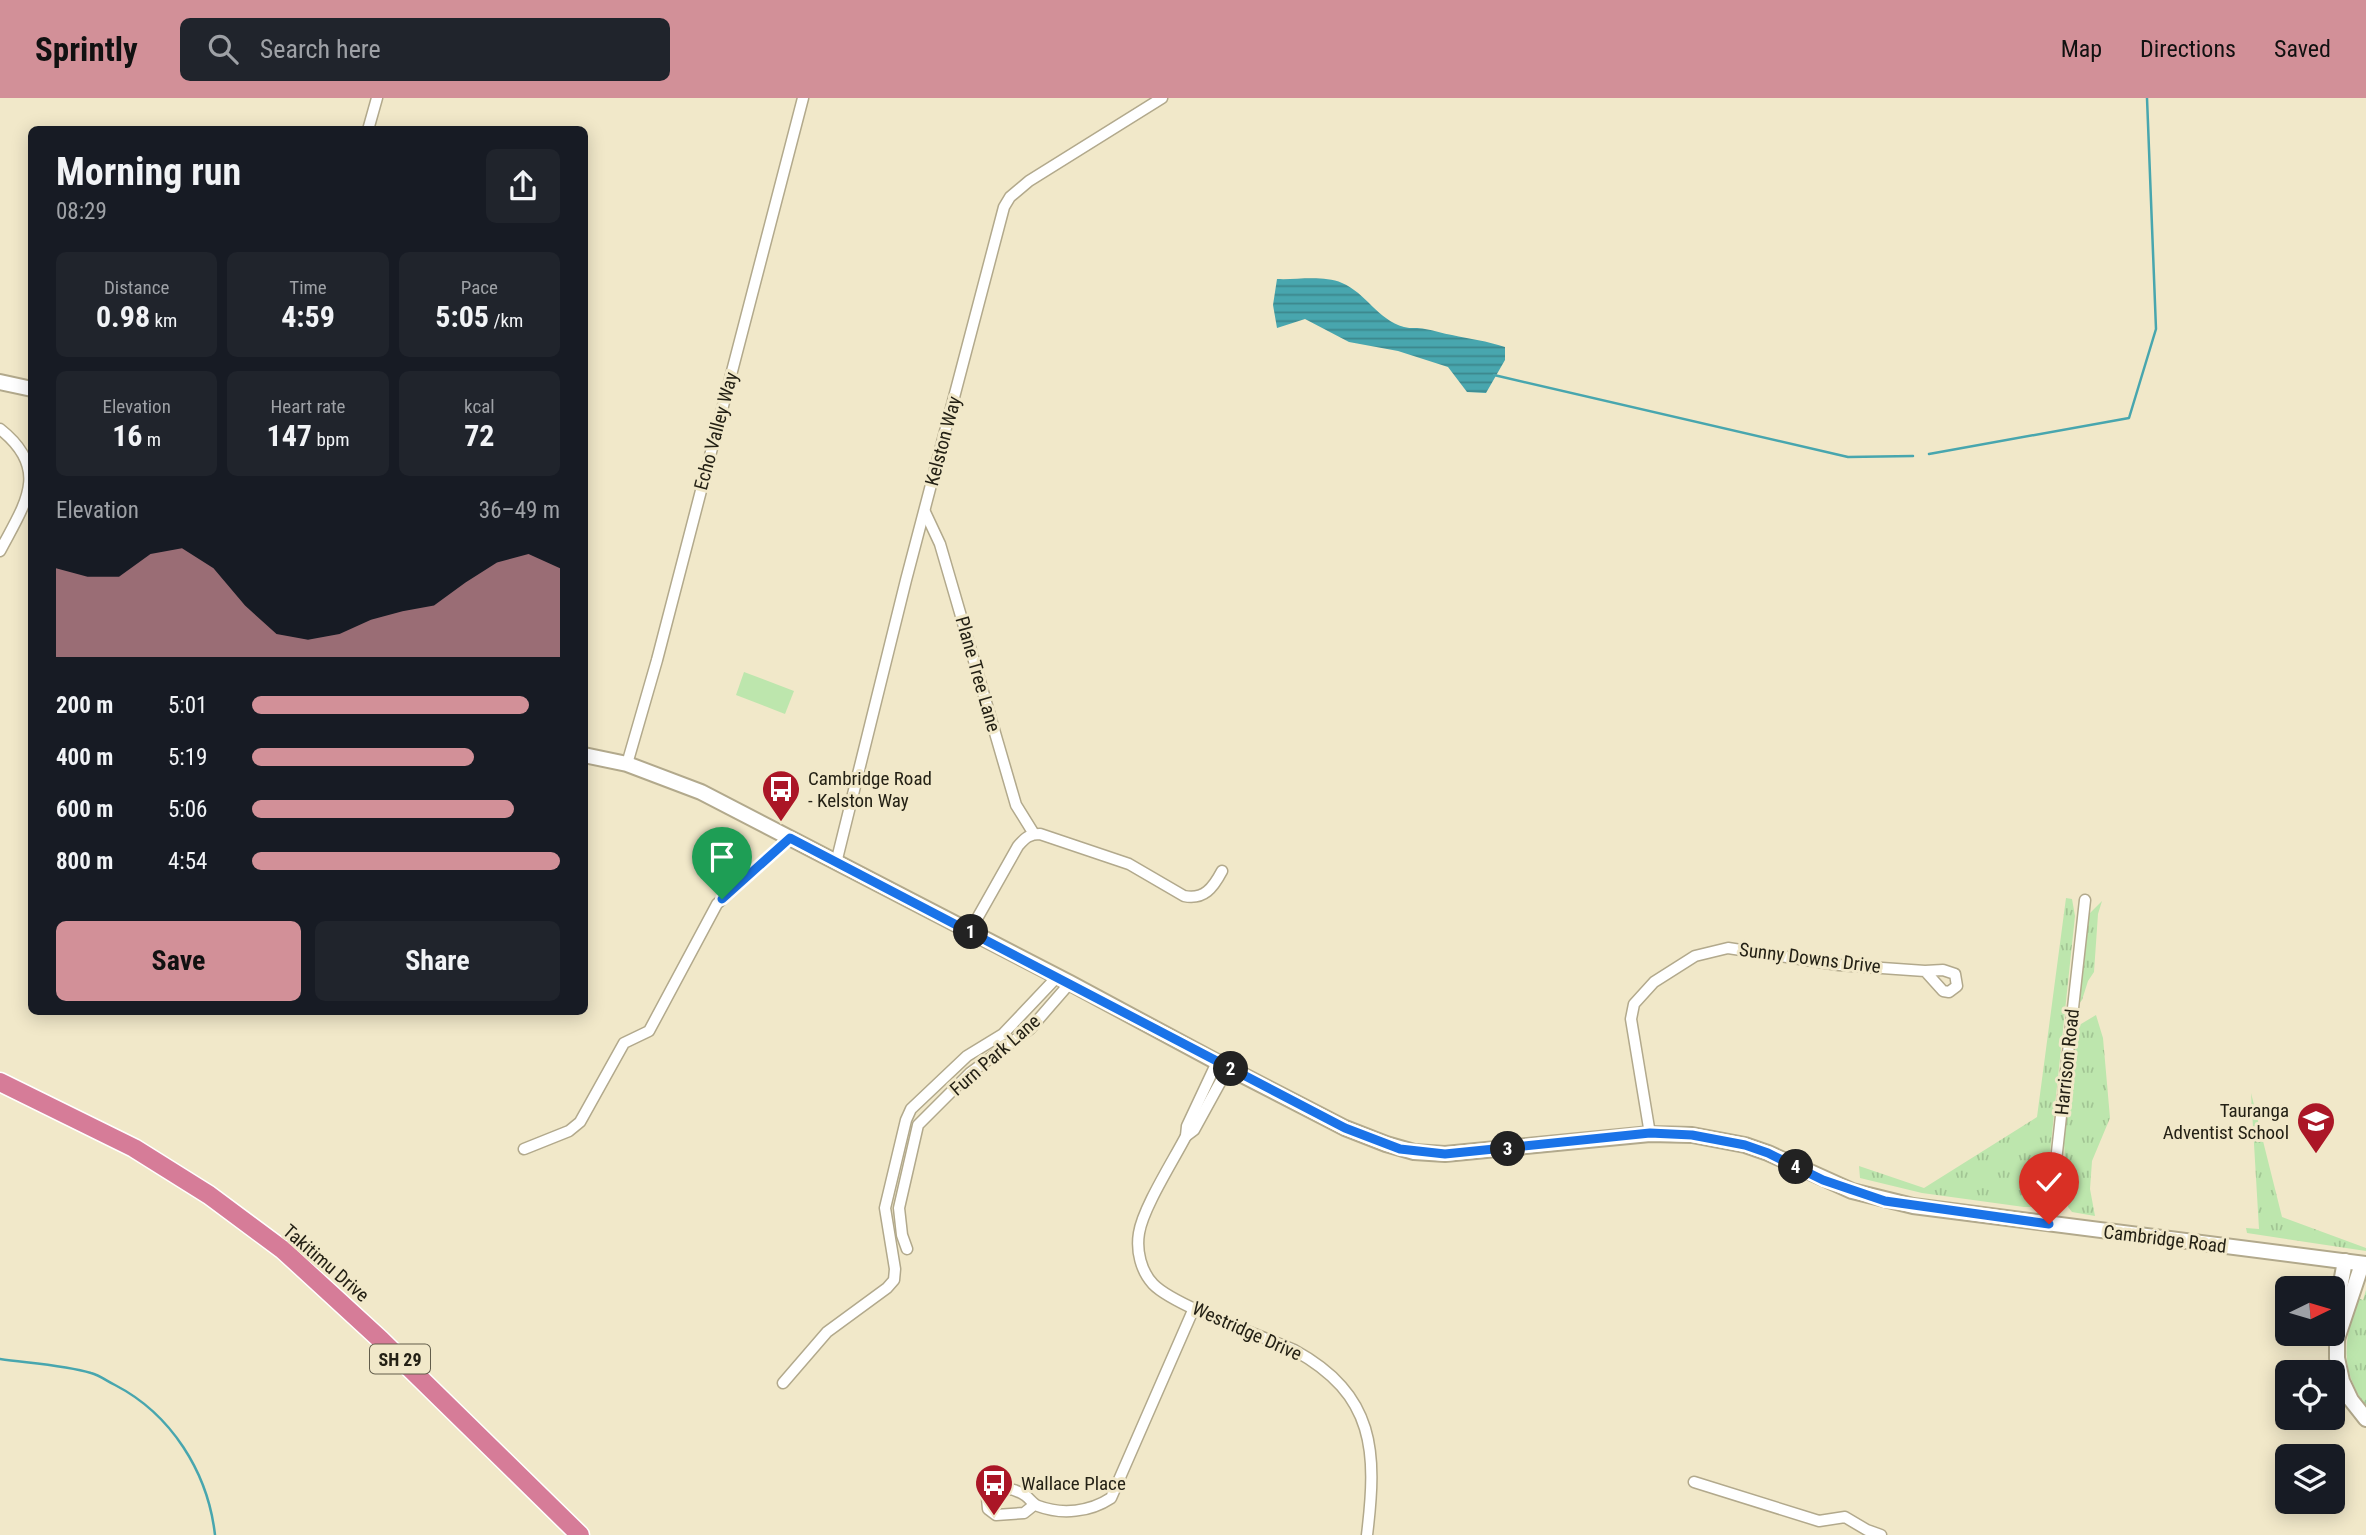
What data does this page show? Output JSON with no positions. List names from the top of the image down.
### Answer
{
  "streets": {
    "highway": ["Takitimu Drive", "SH 29"],
    "main road": ["Cambridge Road"],
    "street": [
      "Echo Valley Way",
      "Kelston Way",
      "Plane Tree Lane",
      "Sunny Downs Drive",
      "Furn Park Lane",
      "Harrison Road",
      "Westridge Drive"
    ]
  },
  "crossings": [
    ["Echo Valley Way", "Cambridge Road"],
    ["Kelston Way", "Plane Tree Lane"],
    ["Kelston Way", "Cambridge Road"],
    ["Sunny Downs Drive", "Cambridge Road"],
    ["Furn Park Lane", "Cambridge Road"],
    ["Harrison Road", "Cambridge Road"],
    ["Cambridge Road", "Westridge Drive"]
  ],
  "places": {
    "bus stop": ["Cambridge Road - Kelston Way", "Wallace Place"],
    "school or university": ["Tauranga Adventist School"]
  },
  "north": "right",
  "page": {
    "header": "Sprintly",
    "search": "Search here",
    "nav": ["Map", "Directions", "Saved"],
    "heading": ["Morning run", "08:29"],
    "stats": [
      ["Distance", "0.98 km"],
      ["Time", "4:59"],
      ["Pace", "5:05 /km"],
      ["Elevation", "16 m"],
      ["Heart rate", "147 bpm"],
      ["kcal", "72"]
    ],
    "chart": ["Elevation", "36–49 m"],
    "list": [
      {
        "name": "200 m",
        "note": "5:01"
      },
      {
        "name": "400 m",
        "note": "5:19"
      },
      {
        "name": "600 m",
        "note": "5:06"
      },
      {
        "name": "800 m",
        "note": "4:54"
      }
    ],
    "buttons": ["Save", "Share"],
    "pins": [
      "1",
      "2",
      "3",
      "4"
    ]
  }
}
